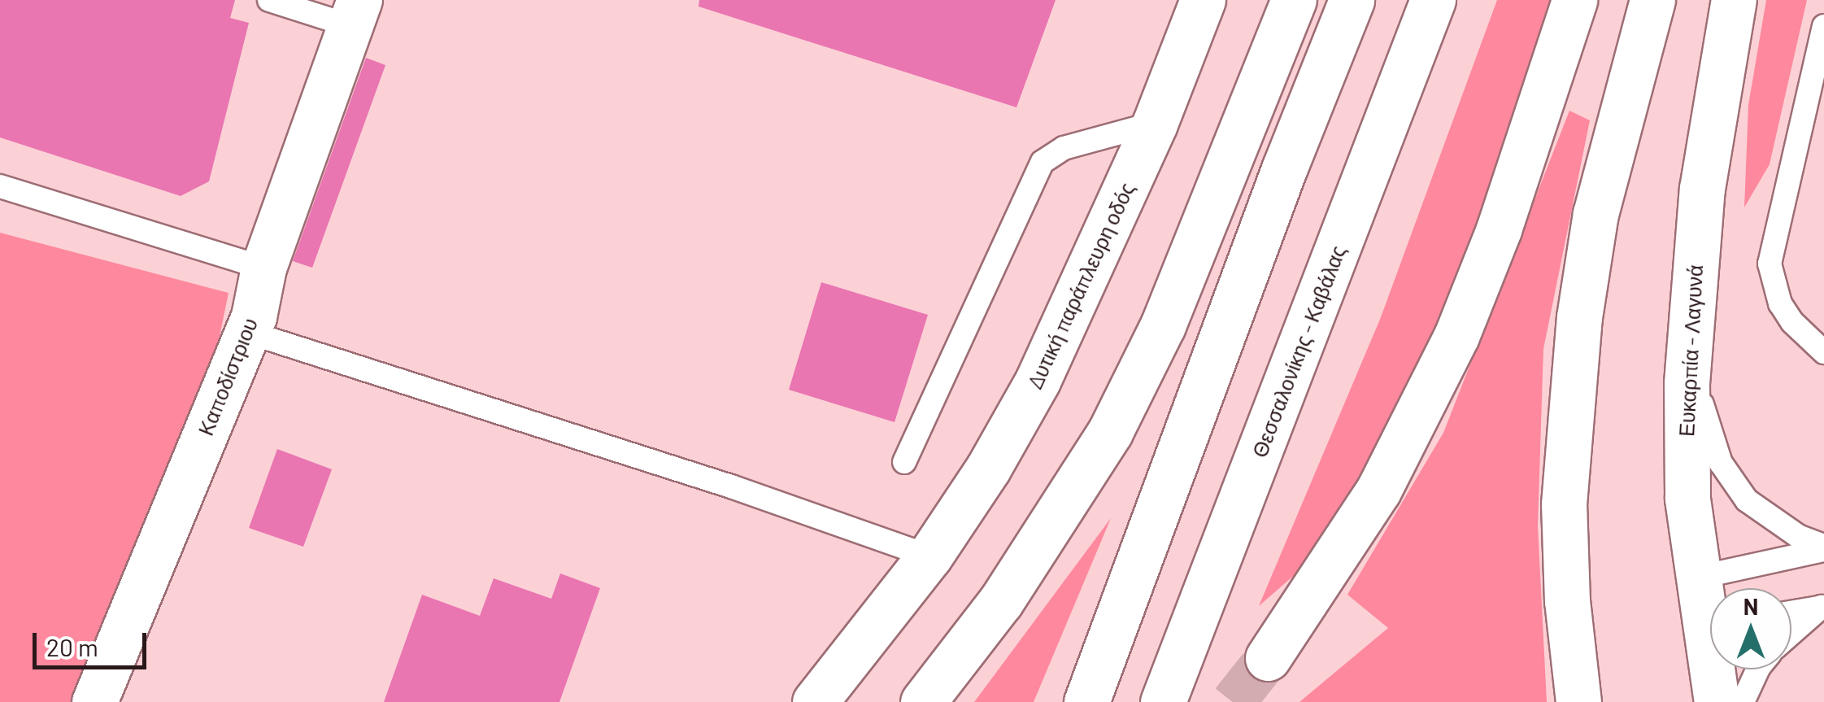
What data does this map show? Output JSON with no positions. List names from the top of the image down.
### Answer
{
  "streets": {
    "main road": [
      "Δυτική παράπλευρη οδός",
      "Ευκαρπία - Λαγυνά",
      "Θεσσαλονίκης - Καβάλας",
      "Καποδίστριου"
    ]
  },
  "scale_bar": "20 m",
  "north": "top"
}
